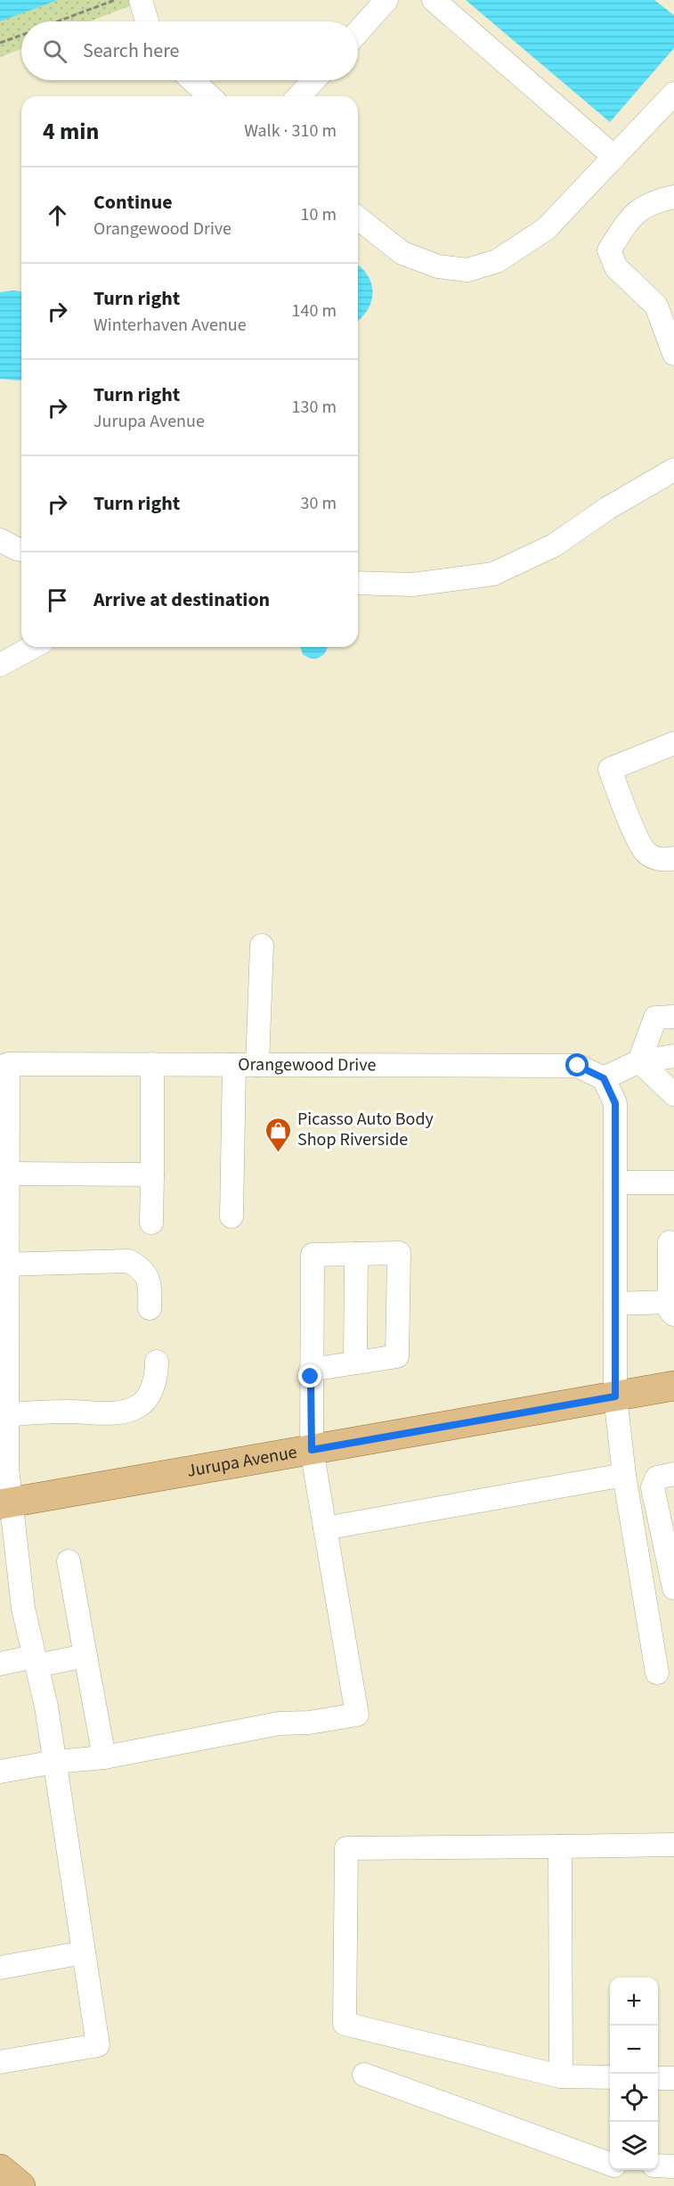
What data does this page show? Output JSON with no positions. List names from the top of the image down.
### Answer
{
  "streets": {
    "main road": ["Jurupa Avenue"],
    "street": ["Orangewood Drive"]
  },
  "places": {
    "shop": ["Picasso Auto Body Shop Riverside"]
  },
  "page": {
    "search": "Search here",
    "heading": ["4 min", "Walk · 310 m"],
    "list": [
      ["Continue", "Orangewood Drive", "10 m"],
      ["Turn right", "Winterhaven Avenue", "140 m"],
      ["Turn right", "Jurupa Avenue", "130 m"],
      ["Turn right", "30 m"],
      "Arrive at destination"
    ],
    "map_buttons": ["+", "−"]
  }
}
